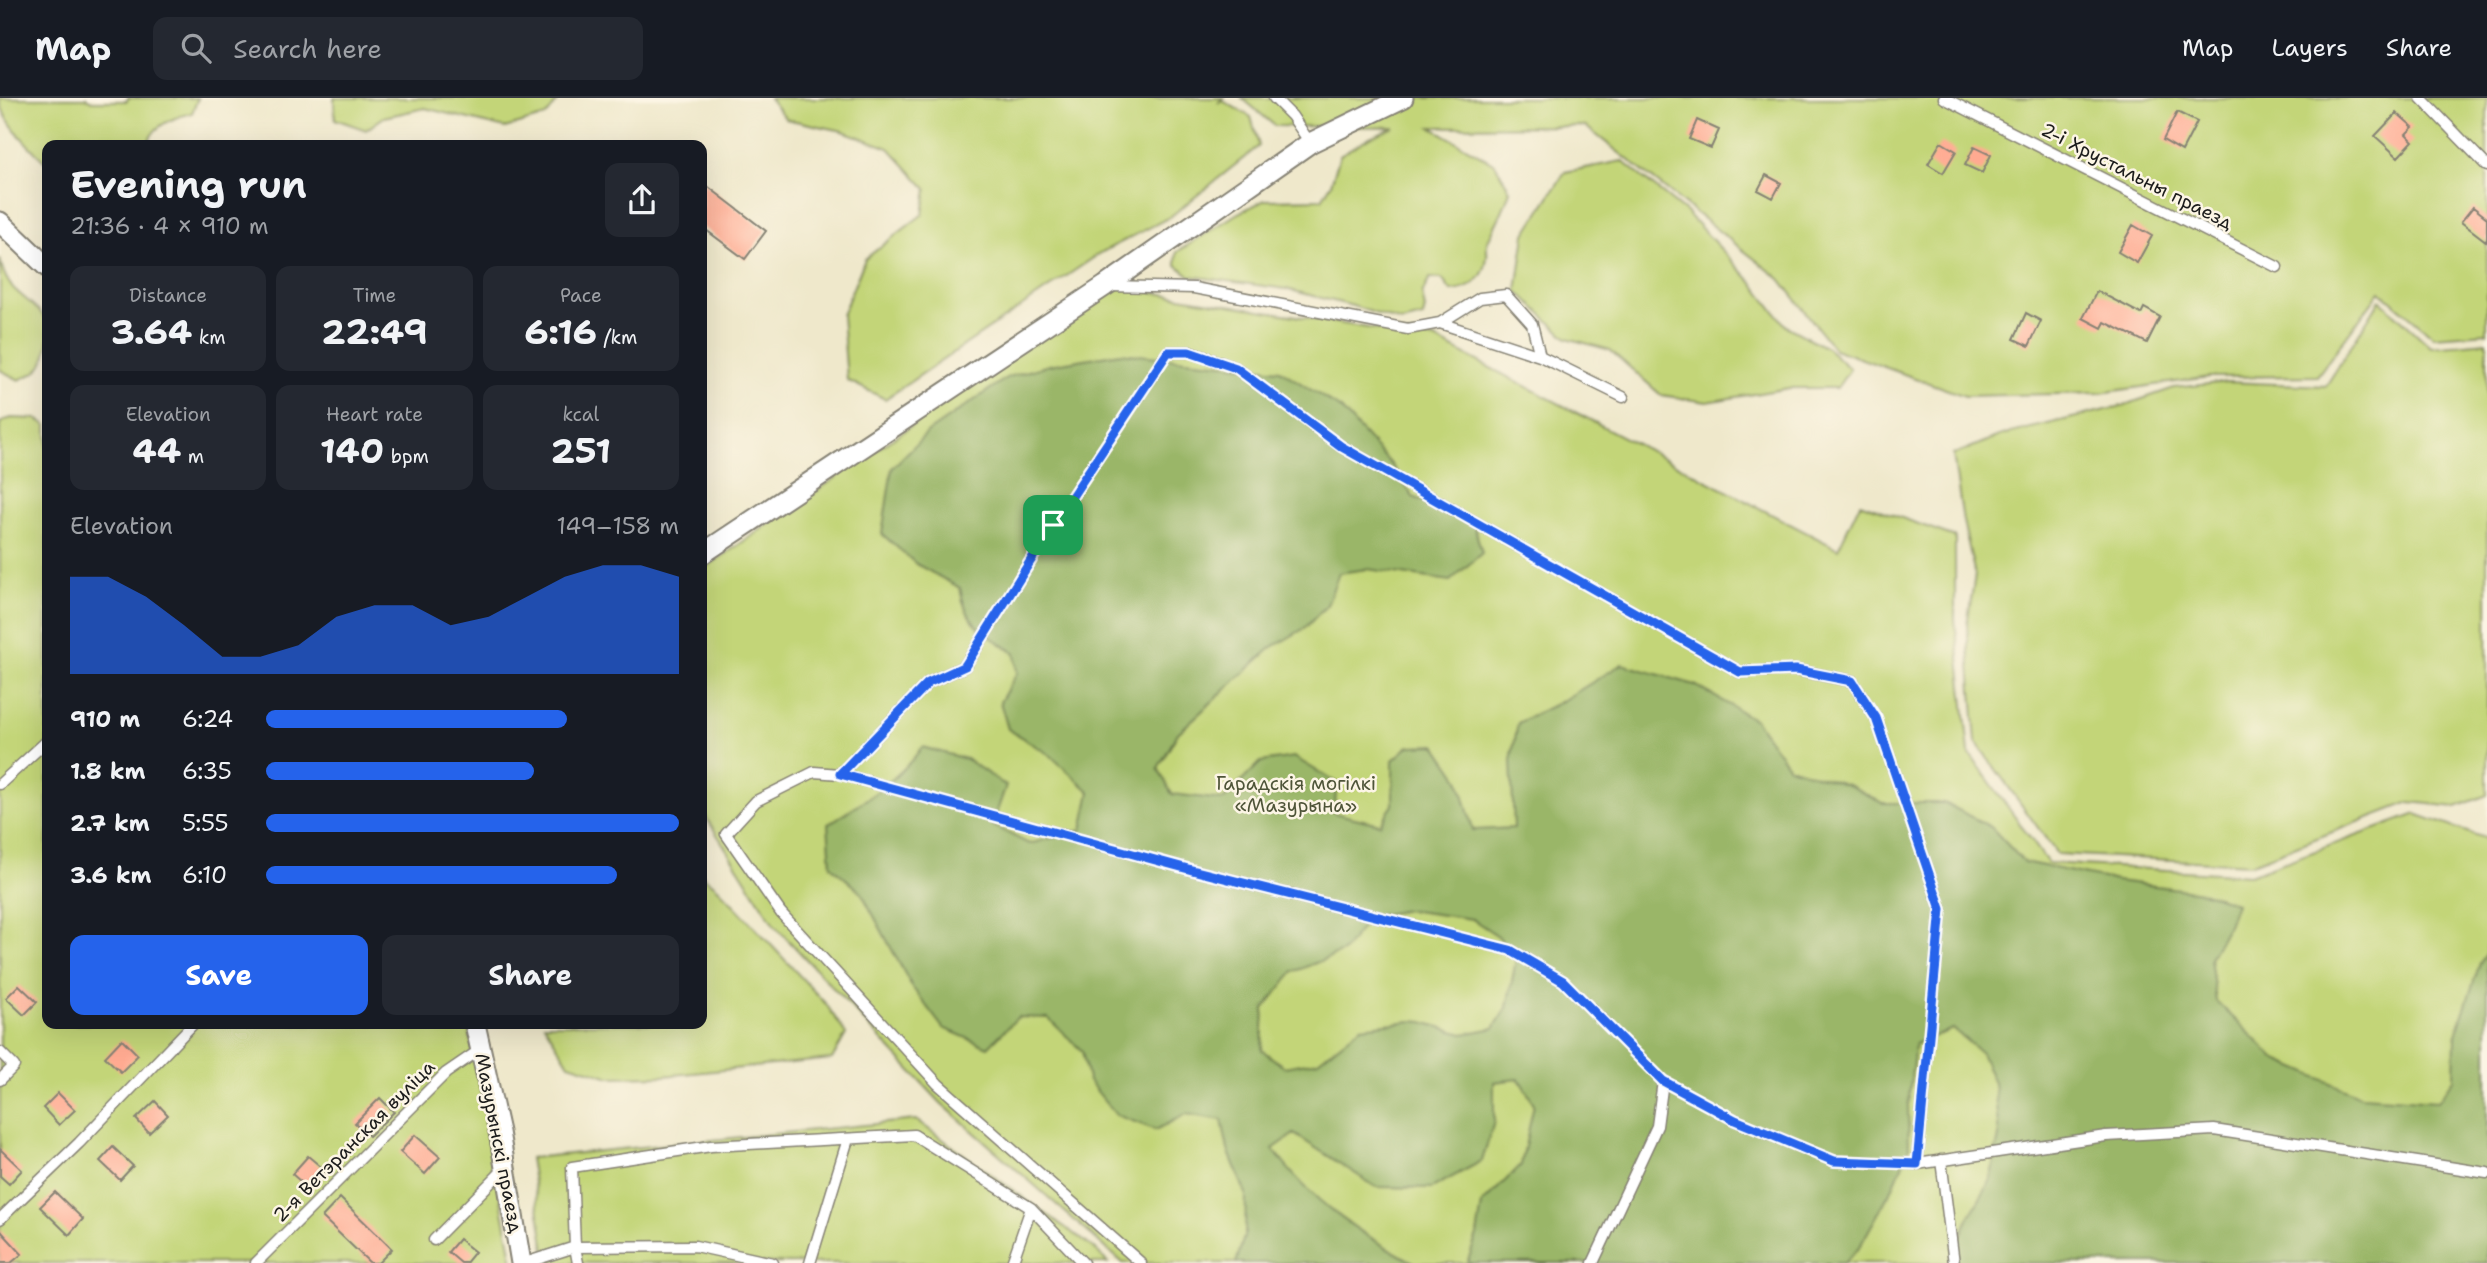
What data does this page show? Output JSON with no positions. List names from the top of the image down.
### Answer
{
  "streets": {
    "street": ["Мазурынскі праезд"],
    "lane": ["2-і Хрустальны праезд", "2-я Ветэранская вуліца"]
  },
  "crossings": [
    ["2-я Ветэранская вуліца", "Мазурынскі праезд"]
  ],
  "parks": ["Гарадскія могілкі «Мазурына»"],
  "page": {
    "header": "Map",
    "search": "Search here",
    "nav": ["Map", "Layers", "Share"],
    "heading": ["Evening run", "21:36 · 4 × 910 m"],
    "stats": [
      ["Distance", "3.64 km"],
      ["Time", "22:49"],
      ["Pace", "6:16 /km"],
      ["Elevation", "44 m"],
      ["Heart rate", "140 bpm"],
      ["kcal", "251"]
    ],
    "chart": ["Elevation", "149–158 m"],
    "list": [
      {
        "name": "910 m",
        "note": "6:24"
      },
      {
        "name": "1.8 km",
        "note": "6:35"
      },
      {
        "name": "2.7 km",
        "note": "5:55"
      },
      {
        "name": "3.6 km",
        "note": "6:10"
      }
    ],
    "buttons": ["Save", "Share"]
  }
}
